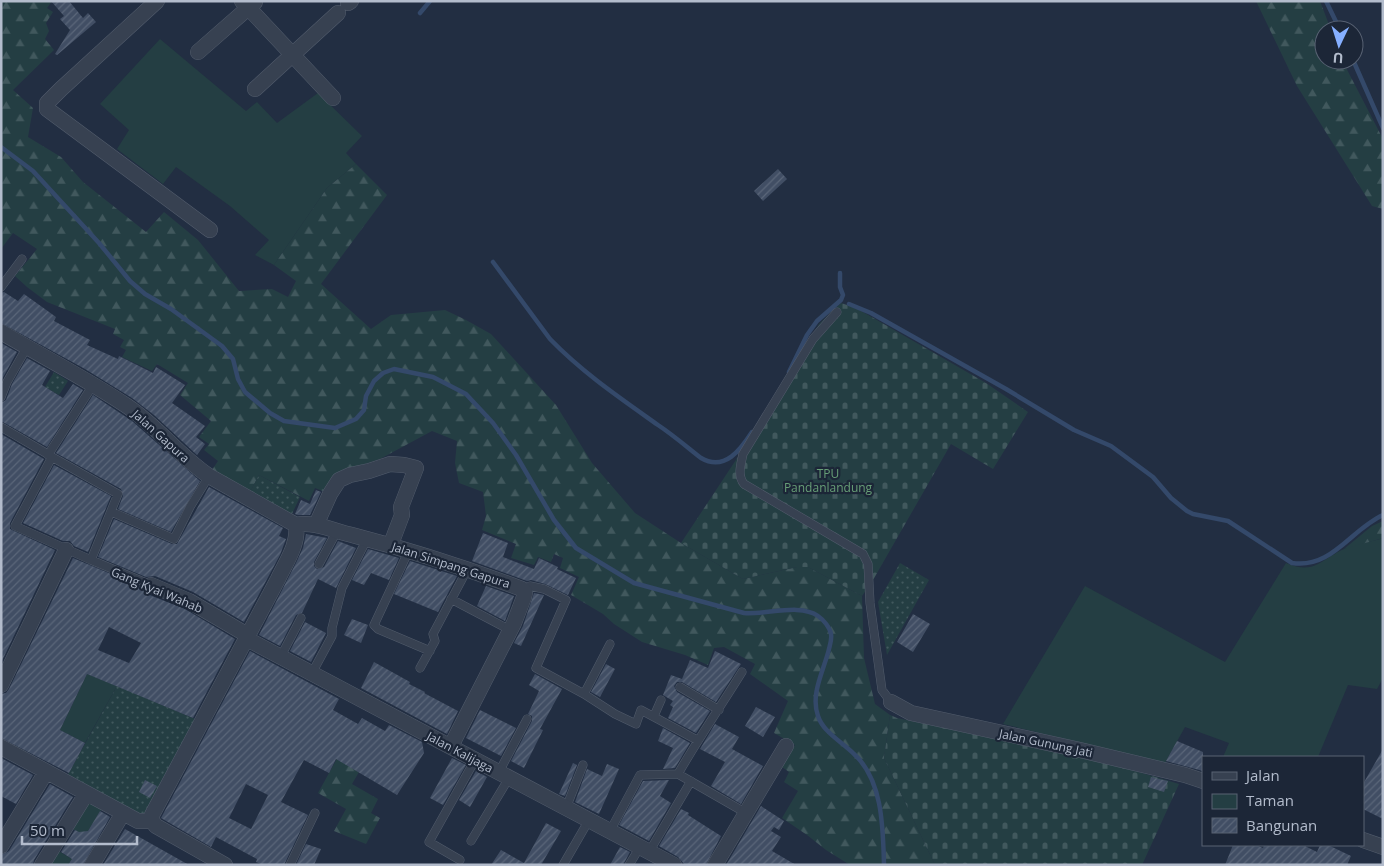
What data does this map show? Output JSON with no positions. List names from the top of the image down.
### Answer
{
  "streets": {
    "street": [
      "Jalan Gapura",
      "Jalan Simpang Gapura",
      "Gang Kyai Wahab",
      "Jalan Gunung Jati",
      "Jalan Kalijaga"
    ]
  },
  "crossings": [
    ["Jalan Gapura", "Jalan Simpang Gapura"],
    ["Jalan Simpang Gapura", "Jalan Kalijaga"],
    ["Gang Kyai Wahab", "Jalan Kalijaga"]
  ],
  "parks": ["TPU Pandanlandung"],
  "legend": ["Jalan", "Taman", "Bangunan"],
  "scale_bar": "50 m",
  "north": "bottom"
}
